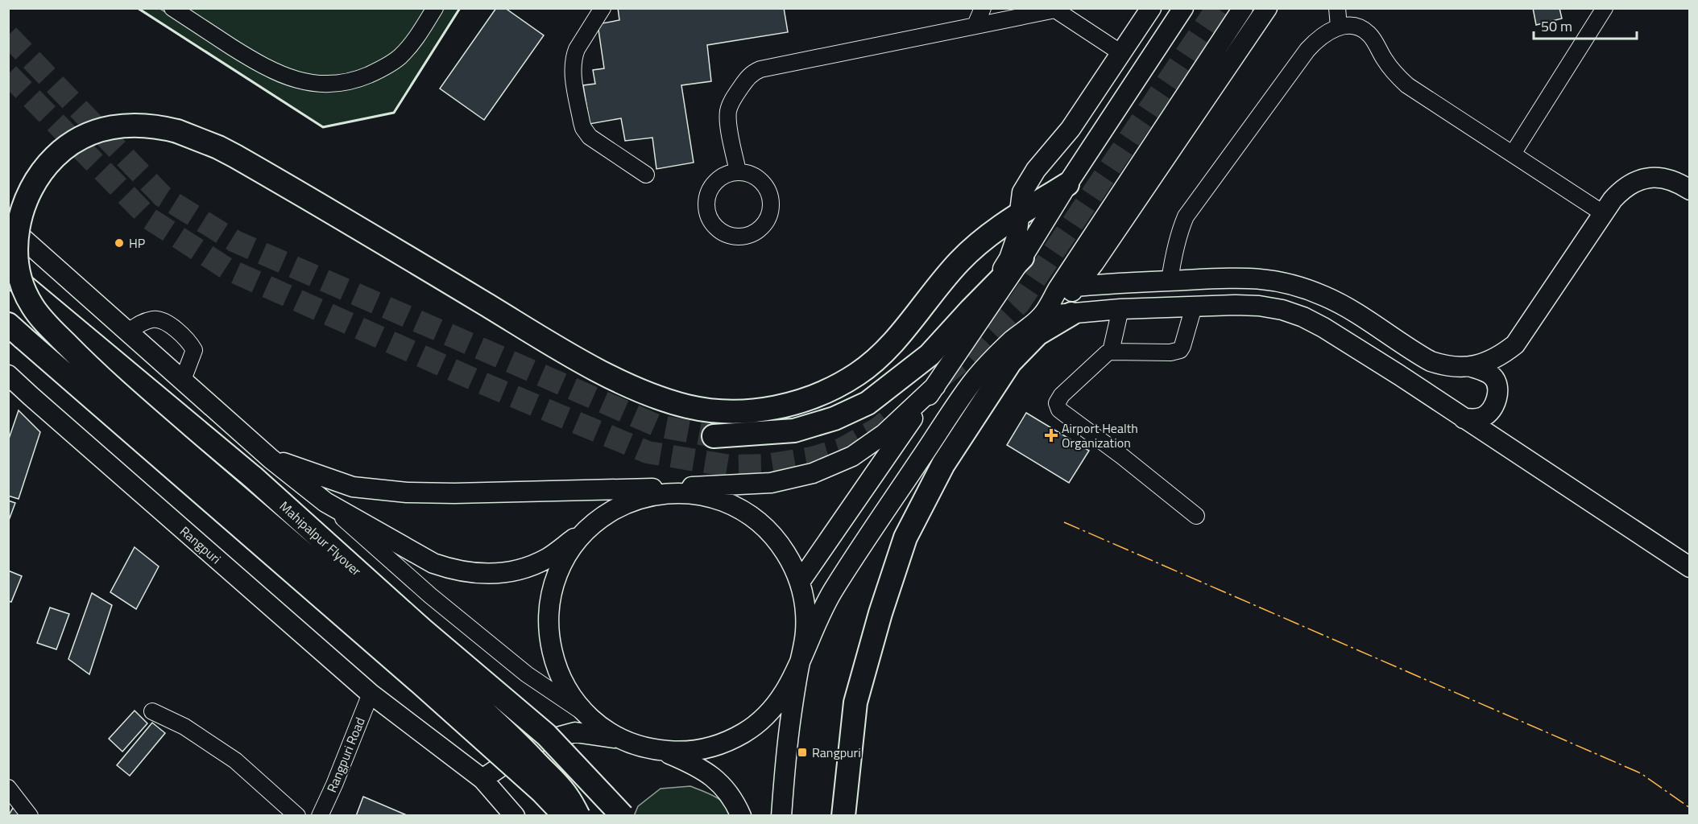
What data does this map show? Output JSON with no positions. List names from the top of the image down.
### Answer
{
  "streets": {
    "highway": ["Mahipalpur Flyover"],
    "main road": ["Rangpuri"],
    "street": ["Rangpuri Road"]
  },
  "crossings": [
    ["Rangpuri", "Rangpuri Road"]
  ],
  "places": {
    "other": ["HP"],
    "health": ["Airport Health Organization"],
    "transit": ["Rangpuri"]
  },
  "scale_bar": "50 m"
}
